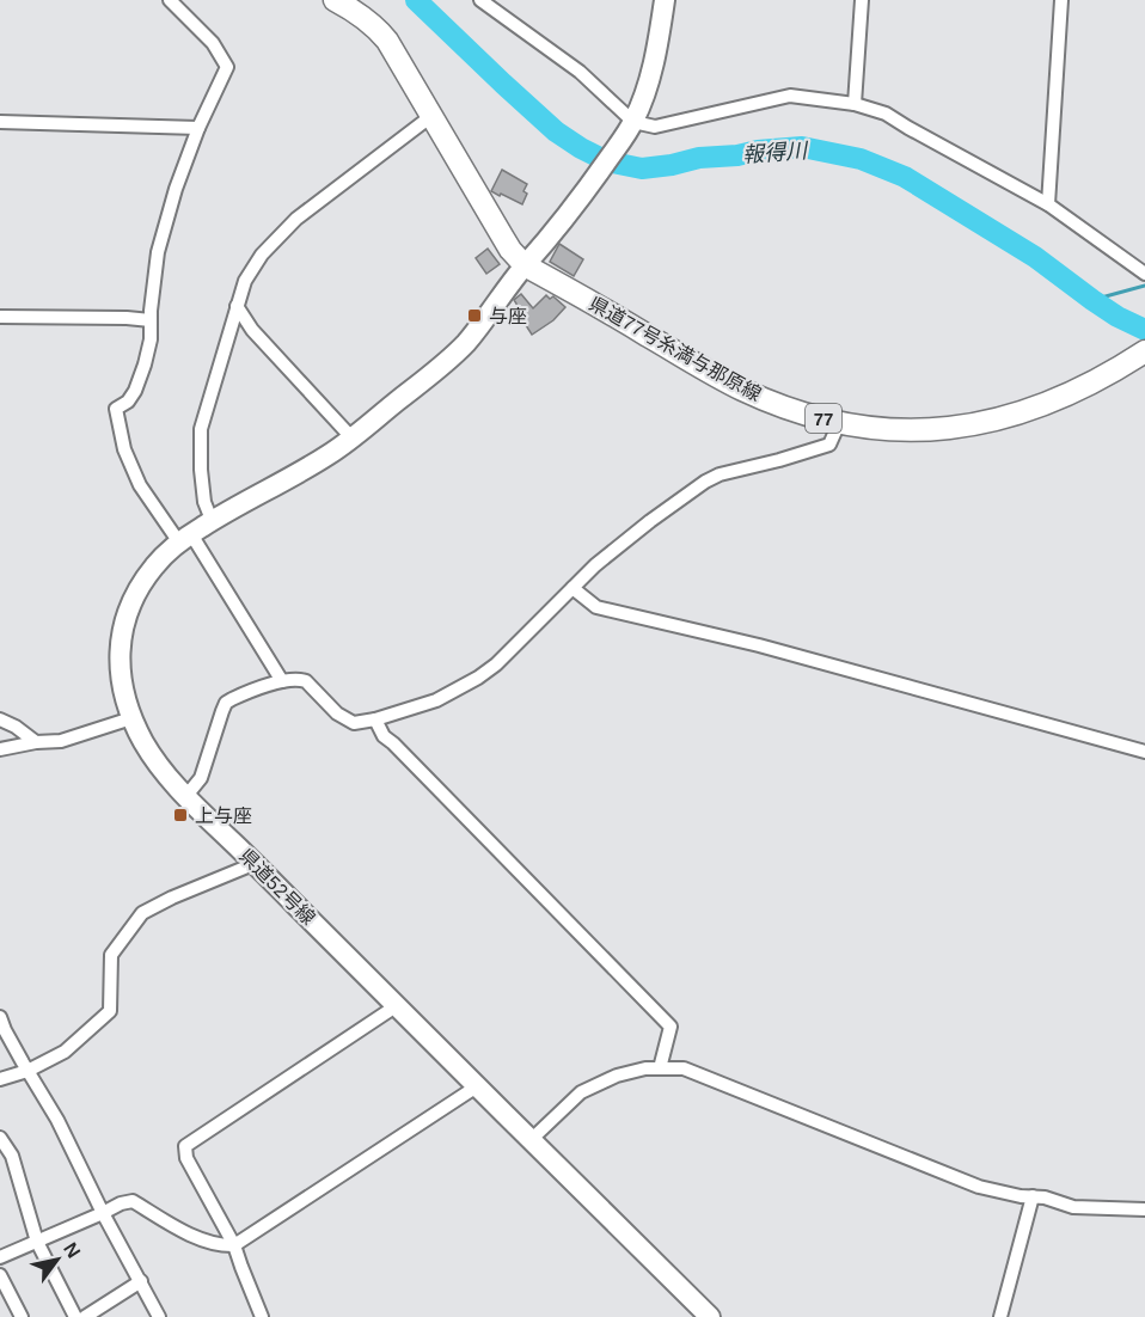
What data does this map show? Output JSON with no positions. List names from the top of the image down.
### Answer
{
  "streets": {
    "main road": ["県道77号糸満与那原線", "77", "県道52号線"]
  },
  "crossings": [
    ["県道77号糸満与那原線", "県道52号線"]
  ],
  "water": ["報得川"],
  "places": {
    "transit": ["与座", "上与座"]
  },
  "north": "top right"
}
